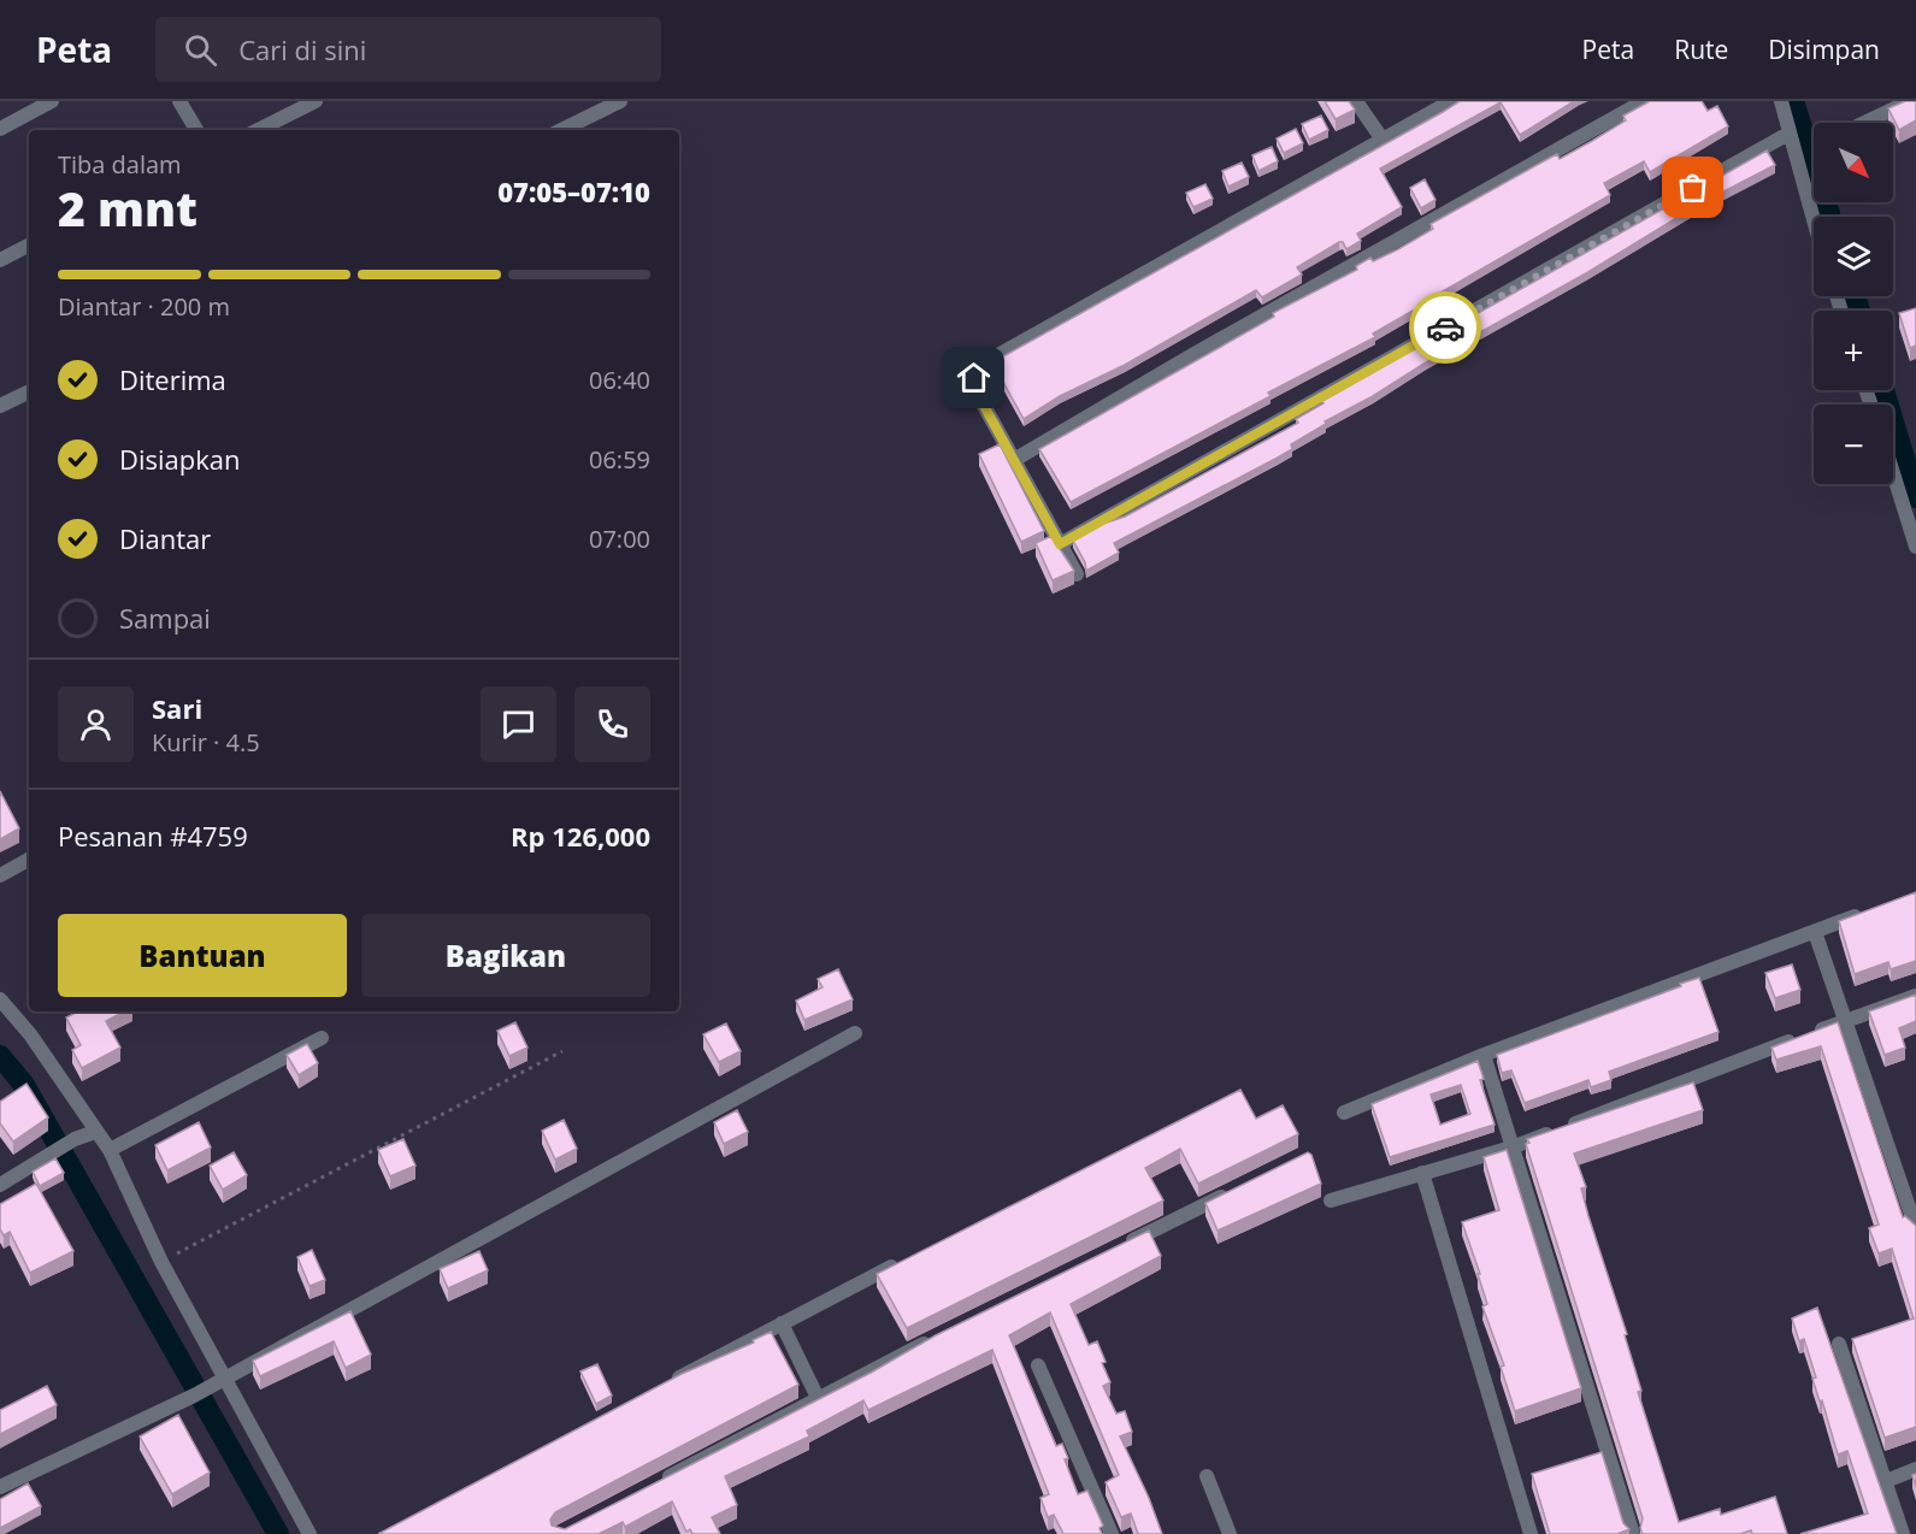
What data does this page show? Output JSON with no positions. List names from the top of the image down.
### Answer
{
  "north": "bottom right",
  "page": {
    "header": "Peta",
    "search": "Cari di sini",
    "nav": ["Peta", "Rute", "Disimpan"],
    "map_buttons": ["+", "−"],
    "heading": ["2 mnt", "Tiba dalam", "07:05–07:10"],
    "panel": [
      "Sari",
      "Kurir · 4.5",
      "Pesanan #4759",
      "Rp 126,000"
    ],
    "bar": "Diantar · 200 m",
    "list": [
      ["Diterima", "06:40"],
      ["Disiapkan", "06:59"],
      ["Diantar", "07:00"],
      "Sampai"
    ],
    "buttons": ["Bantuan", "Bagikan"]
  }
}
